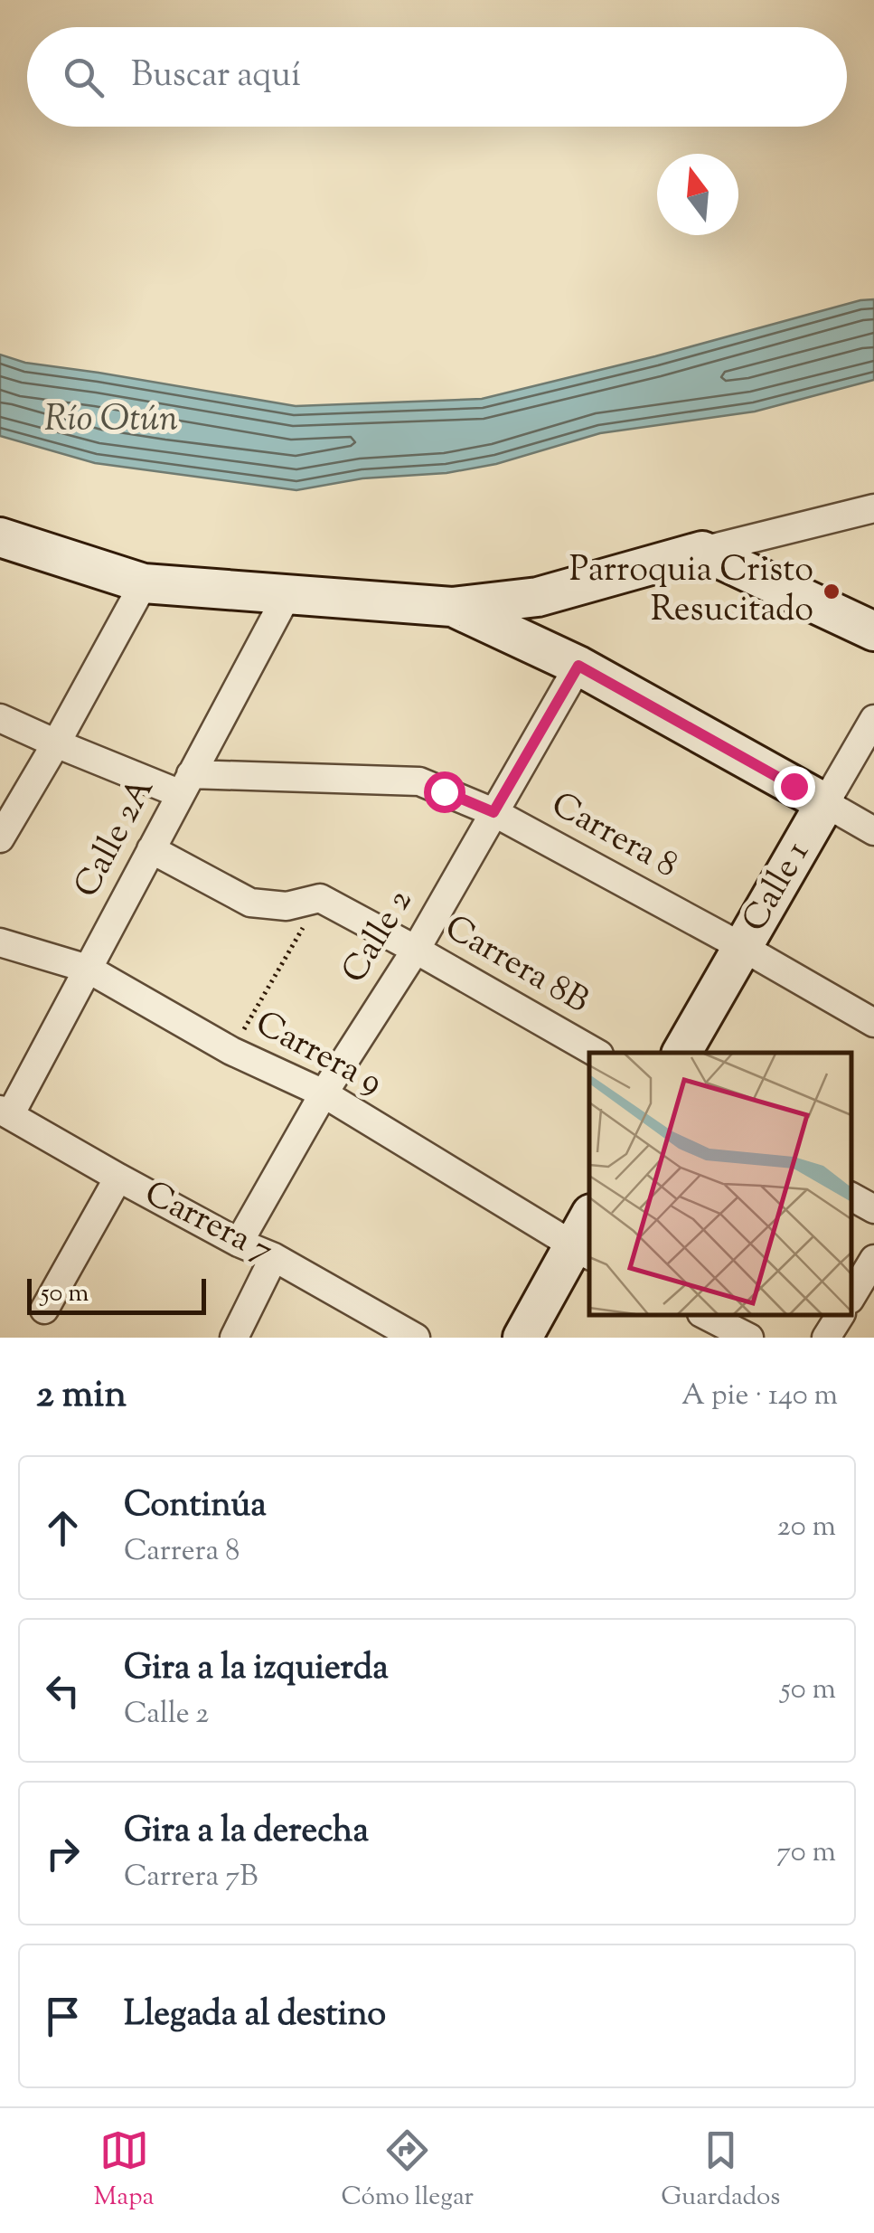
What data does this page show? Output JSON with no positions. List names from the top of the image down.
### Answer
{
  "streets": {
    "main road": ["Calle 1"],
    "street": [
      "Carrera 8",
      "Calle 2A",
      "Calle 2",
      "Carrera 8B",
      "Carrera 9",
      "Carrera 7"
    ]
  },
  "crossings": [
    ["Carrera 8", "Calle 2A"],
    ["Carrera 8", "Calle 1"],
    ["Carrera 8", "Calle 2"],
    ["Calle 2A", "Carrera 9"],
    ["Calle 2A", "Carrera 7"],
    ["Calle 2", "Carrera 8B"],
    ["Calle 2", "Carrera 9"],
    ["Calle 2", "Carrera 7"]
  ],
  "water": ["Río Otún"],
  "places": ["Parroquia Cristo Resucitado"],
  "scale_bar": "50 m",
  "north": "top",
  "page": {
    "search": "Buscar aquí",
    "scale": "50 m",
    "heading": ["2 min", "A pie · 140 m"],
    "list": [
      ["Continúa", "Carrera 8", "20 m"],
      ["Gira a la izquierda", "Calle 2", "50 m"],
      ["Gira a la derecha", "Carrera 7B", "70 m"],
      "Llegada al destino"
    ],
    "nav": ["Mapa", "Cómo llegar", "Guardados"]
  }
}
